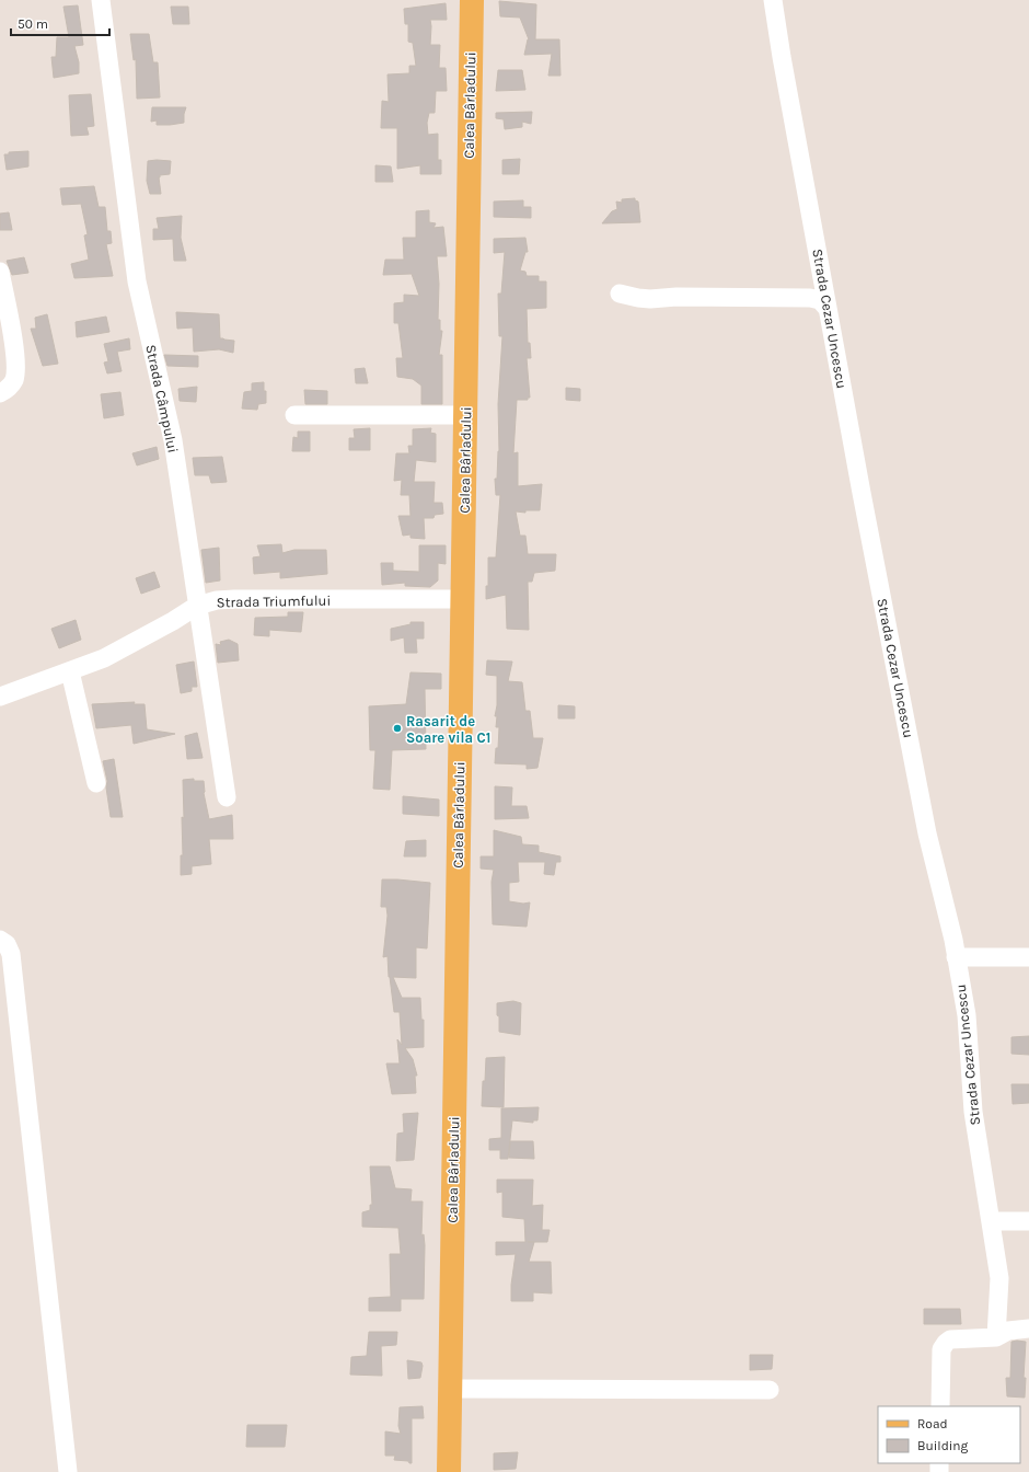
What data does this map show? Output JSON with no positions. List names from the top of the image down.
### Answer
{
  "streets": {
    "main road": ["Calea Bârladului"],
    "street": ["Strada Cezar Uncescu", "Strada Câmpului", "Strada Triumfului"]
  },
  "crossings": [
    ["Calea Bârladului", "Strada Triumfului"],
    ["Strada Câmpului", "Strada Triumfului"]
  ],
  "places": ["Rasarit de Soare vila C1"],
  "legend": ["Road", "Building"],
  "scale_bar": "50 m"
}
